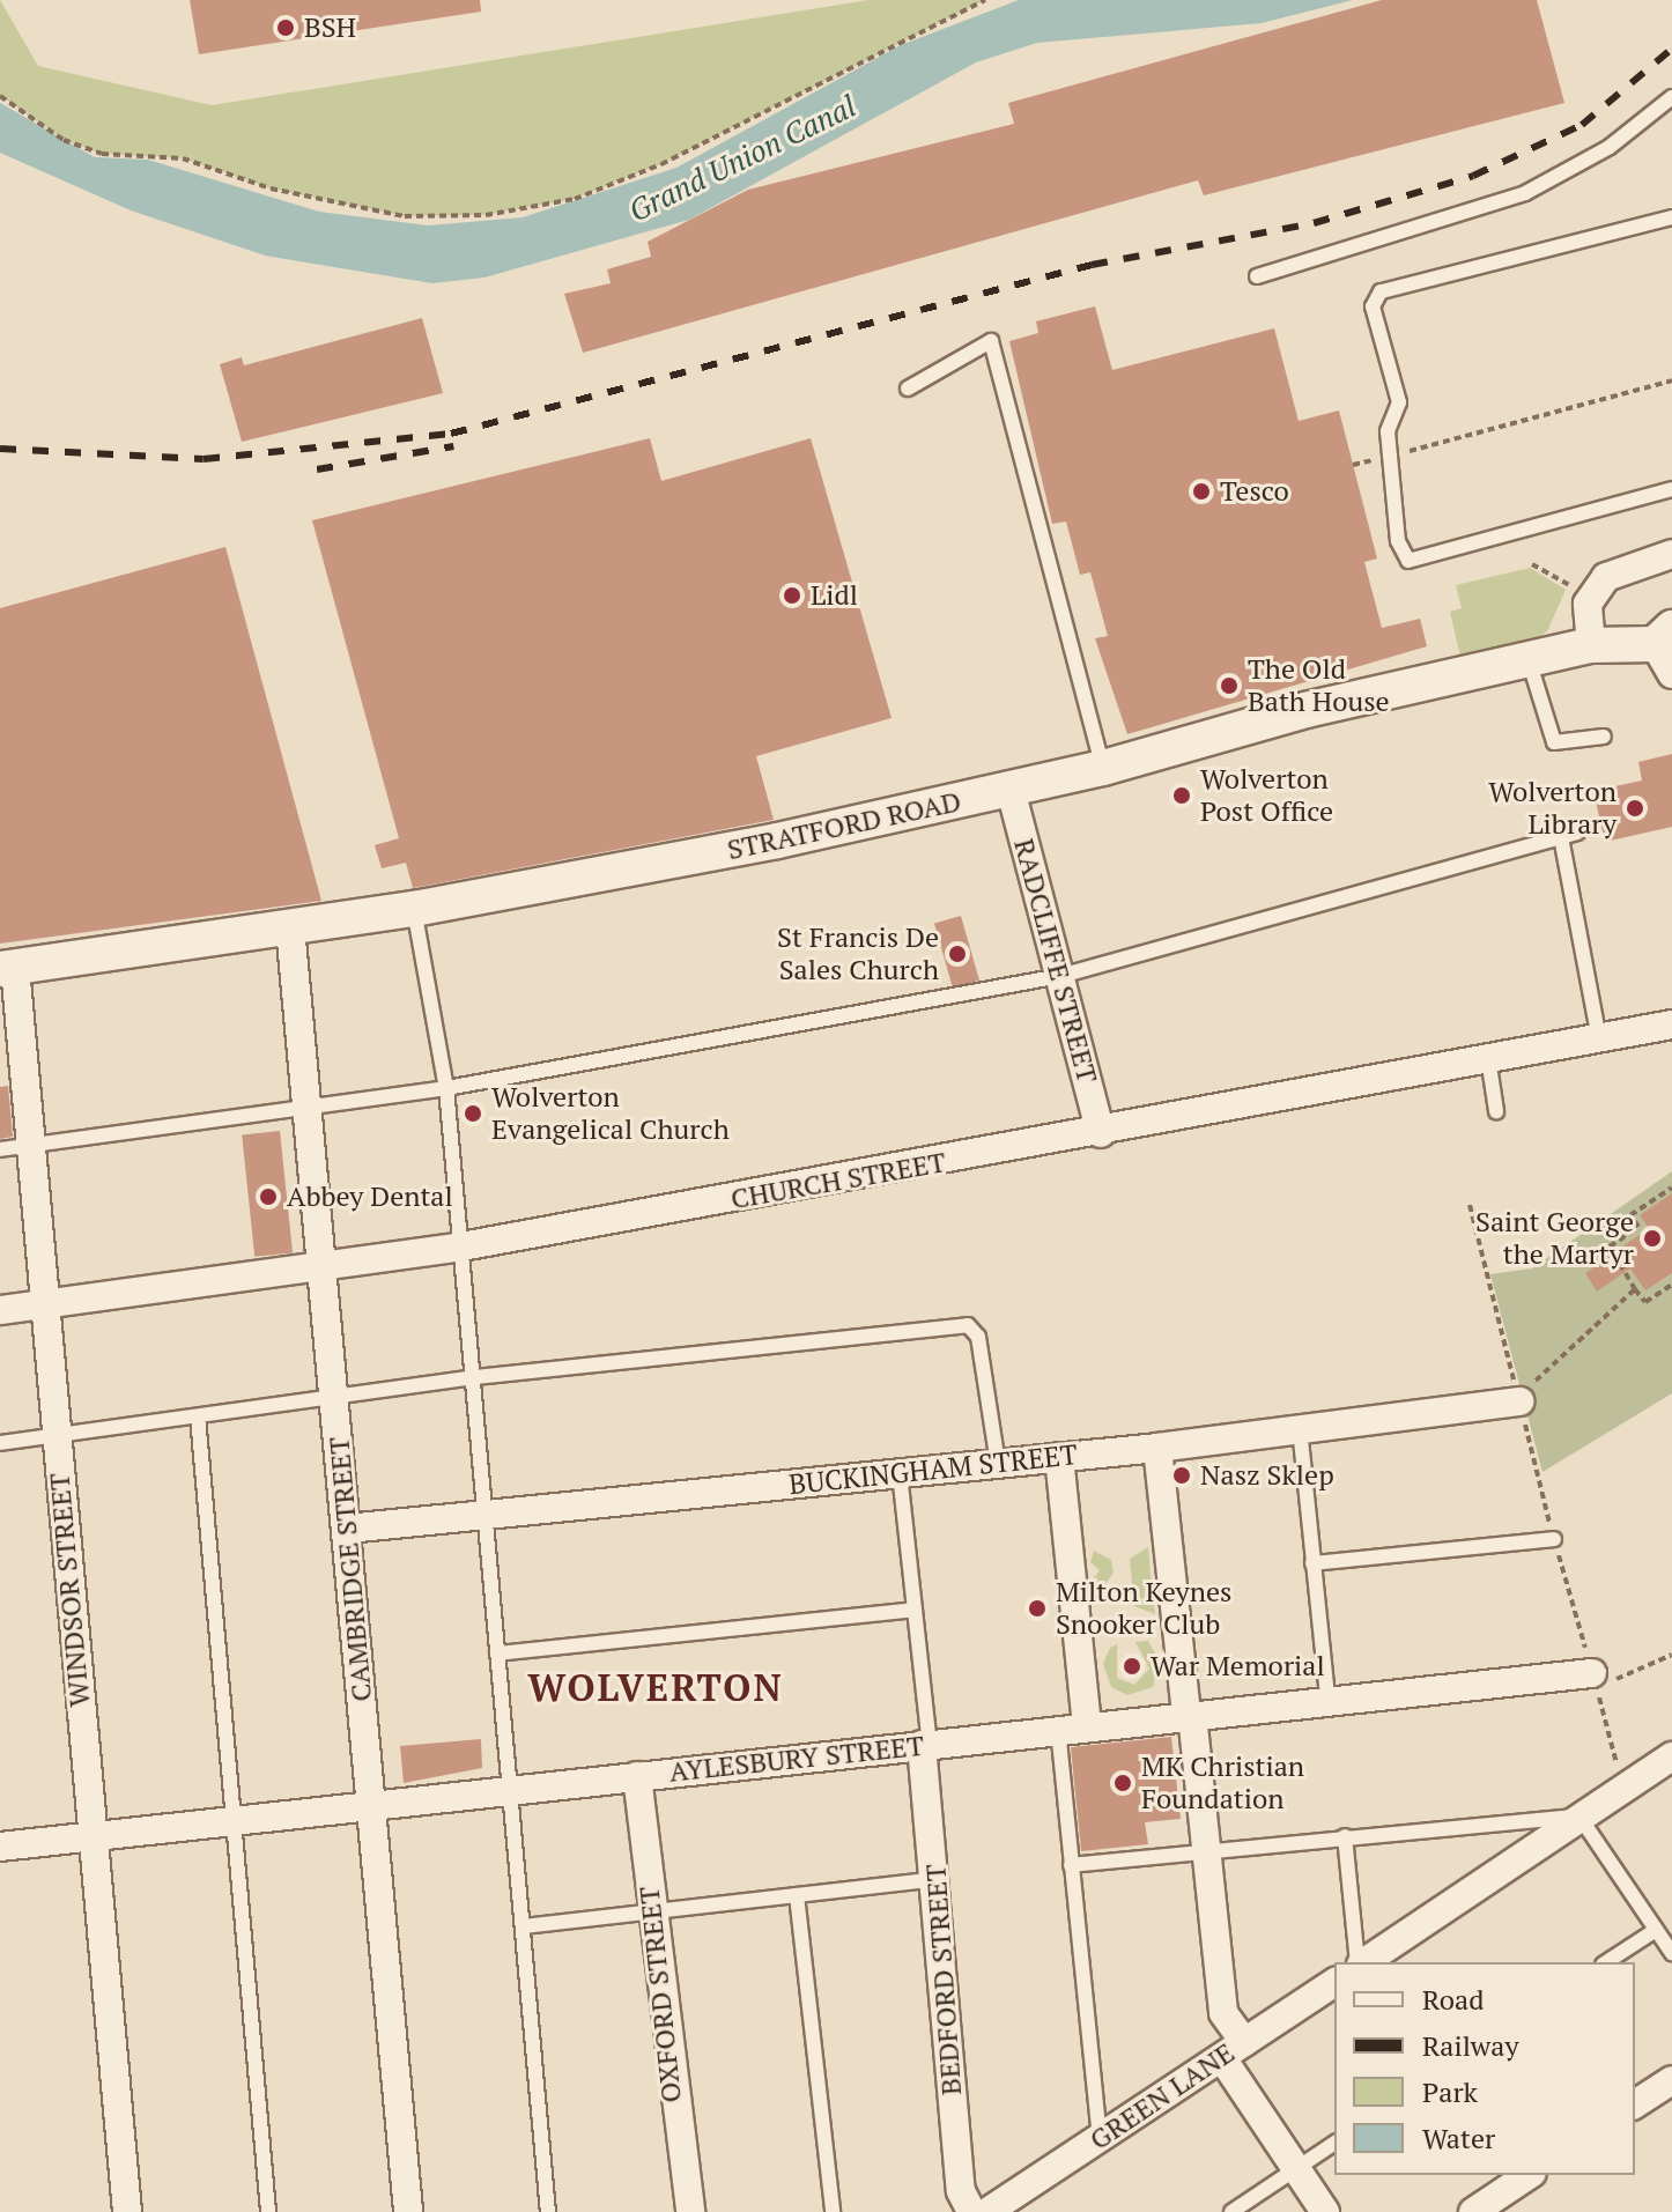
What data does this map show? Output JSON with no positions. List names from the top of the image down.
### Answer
{
  "streets": {
    "street": [
      "STRATFORD ROAD",
      "RADCLIFFE STREET",
      "CHURCH STREET",
      "BUCKINGHAM STREET",
      "CAMBRIDGE STREET",
      "WINDSOR STREET",
      "AYLESBURY STREET",
      "BEDFORD STREET",
      "OXFORD STREET",
      "GREEN LANE"
    ]
  },
  "crossings": [
    ["STRATFORD ROAD", "RADCLIFFE STREET"],
    ["STRATFORD ROAD", "CAMBRIDGE STREET"],
    ["STRATFORD ROAD", "WINDSOR STREET"],
    ["RADCLIFFE STREET", "CHURCH STREET"],
    ["CHURCH STREET", "CAMBRIDGE STREET"],
    ["CHURCH STREET", "WINDSOR STREET"],
    ["BUCKINGHAM STREET", "CAMBRIDGE STREET"],
    ["CAMBRIDGE STREET", "AYLESBURY STREET"],
    ["WINDSOR STREET", "AYLESBURY STREET"],
    ["AYLESBURY STREET", "BEDFORD STREET"],
    ["AYLESBURY STREET", "OXFORD STREET"]
  ],
  "districts": ["WOLVERTON"],
  "water": ["Grand Union Canal"],
  "places": [
    "BSH",
    "Tesco",
    "Lidl",
    "The Old Bath House",
    "Wolverton Post Office",
    "Wolverton Library",
    "St Francis De Sales Church",
    "Wolverton Evangelical Church",
    "Abbey Dental",
    "Saint George the Martyr",
    "Nasz Sklep",
    "Milton Keynes Snooker Club",
    "War Memorial",
    "MK Christian Foundation"
  ],
  "legend": [
    "Road",
    "Railway",
    "Park",
    "Water"
  ]
}
